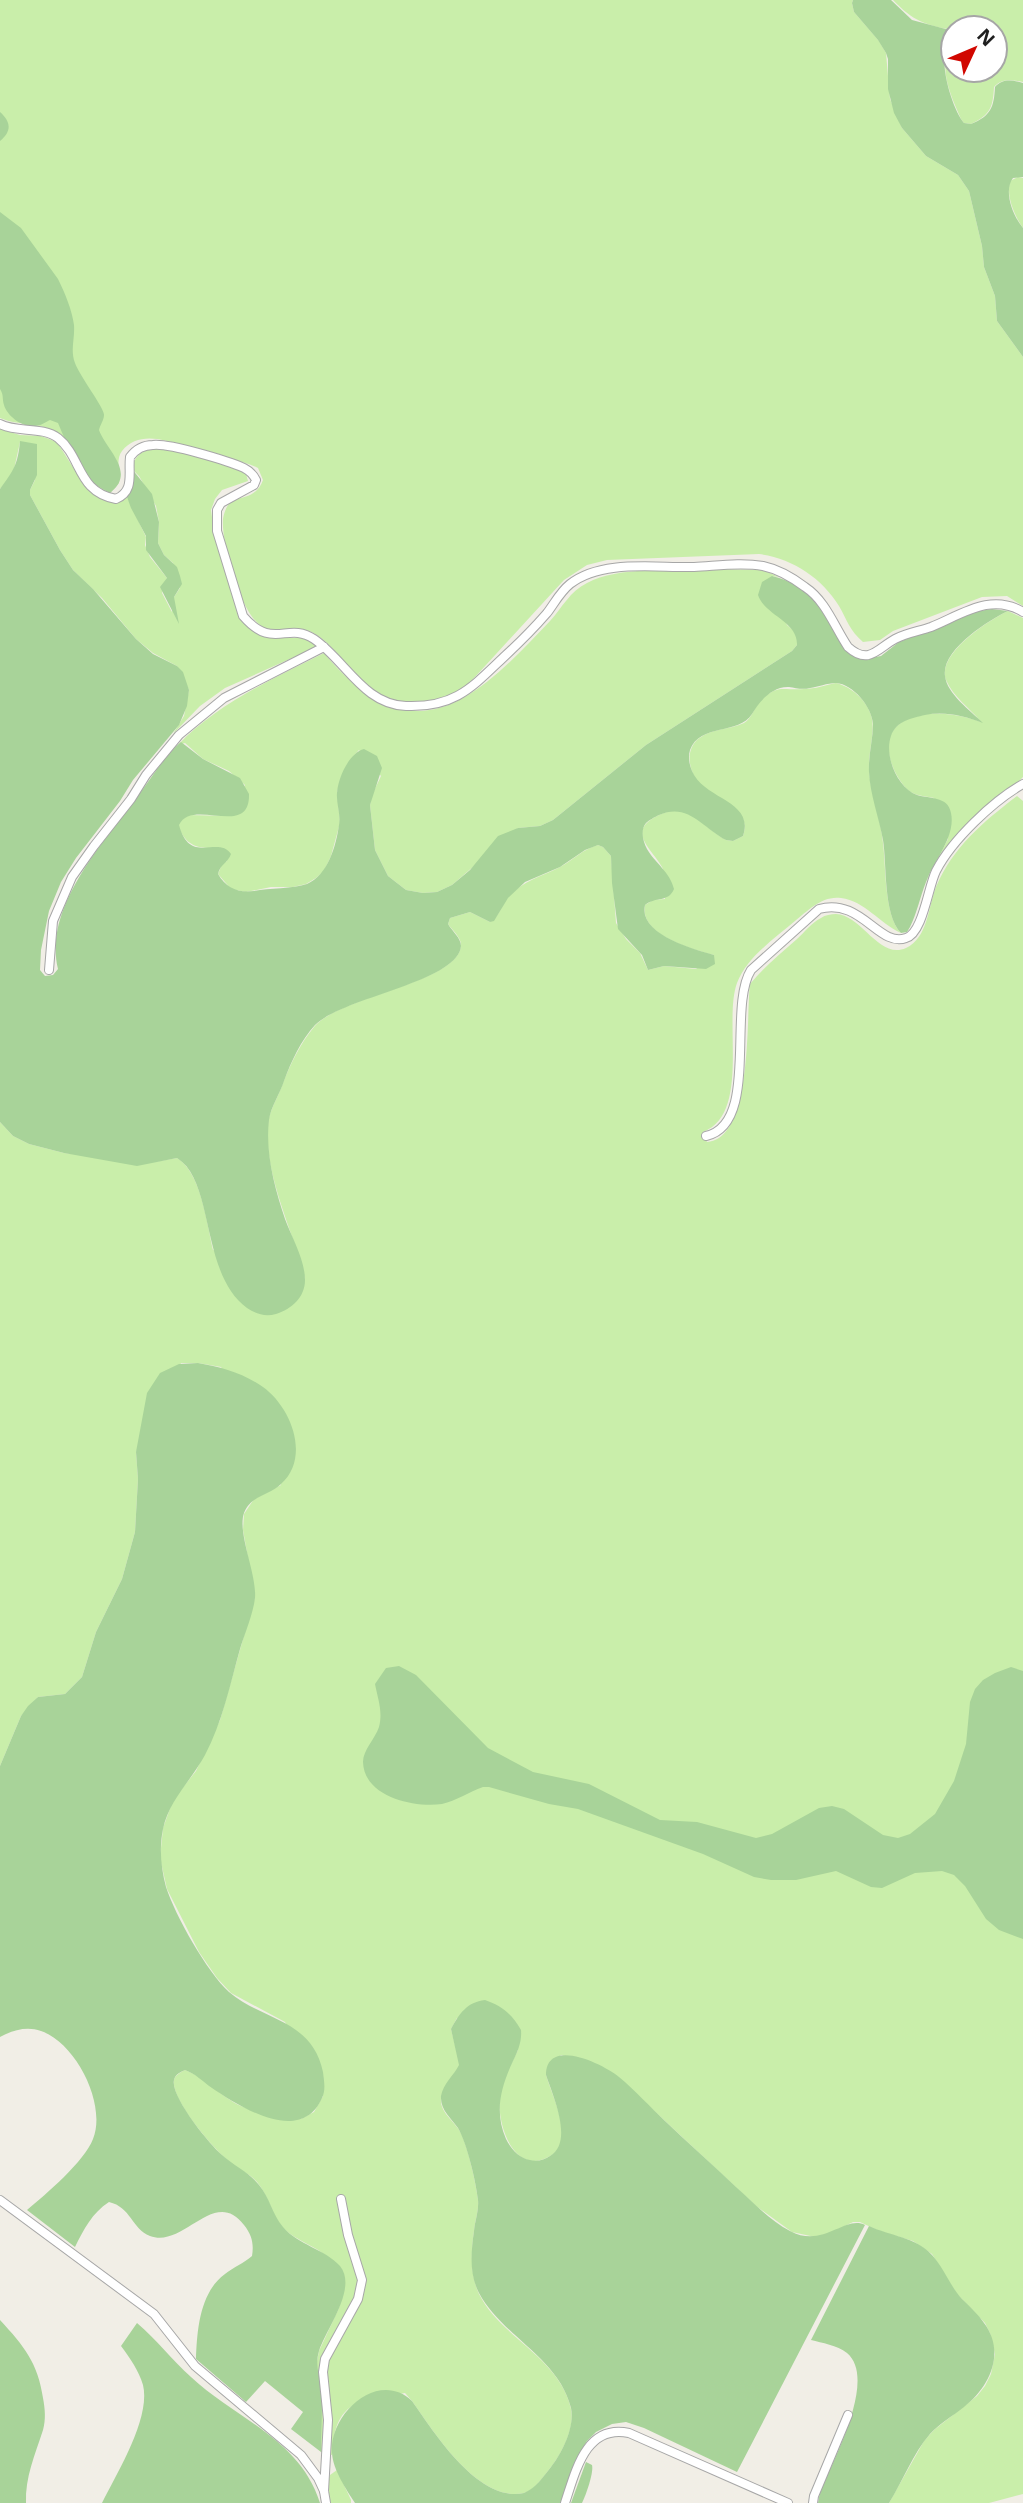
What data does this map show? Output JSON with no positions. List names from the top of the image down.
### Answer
{
  "north": "top right"
}
